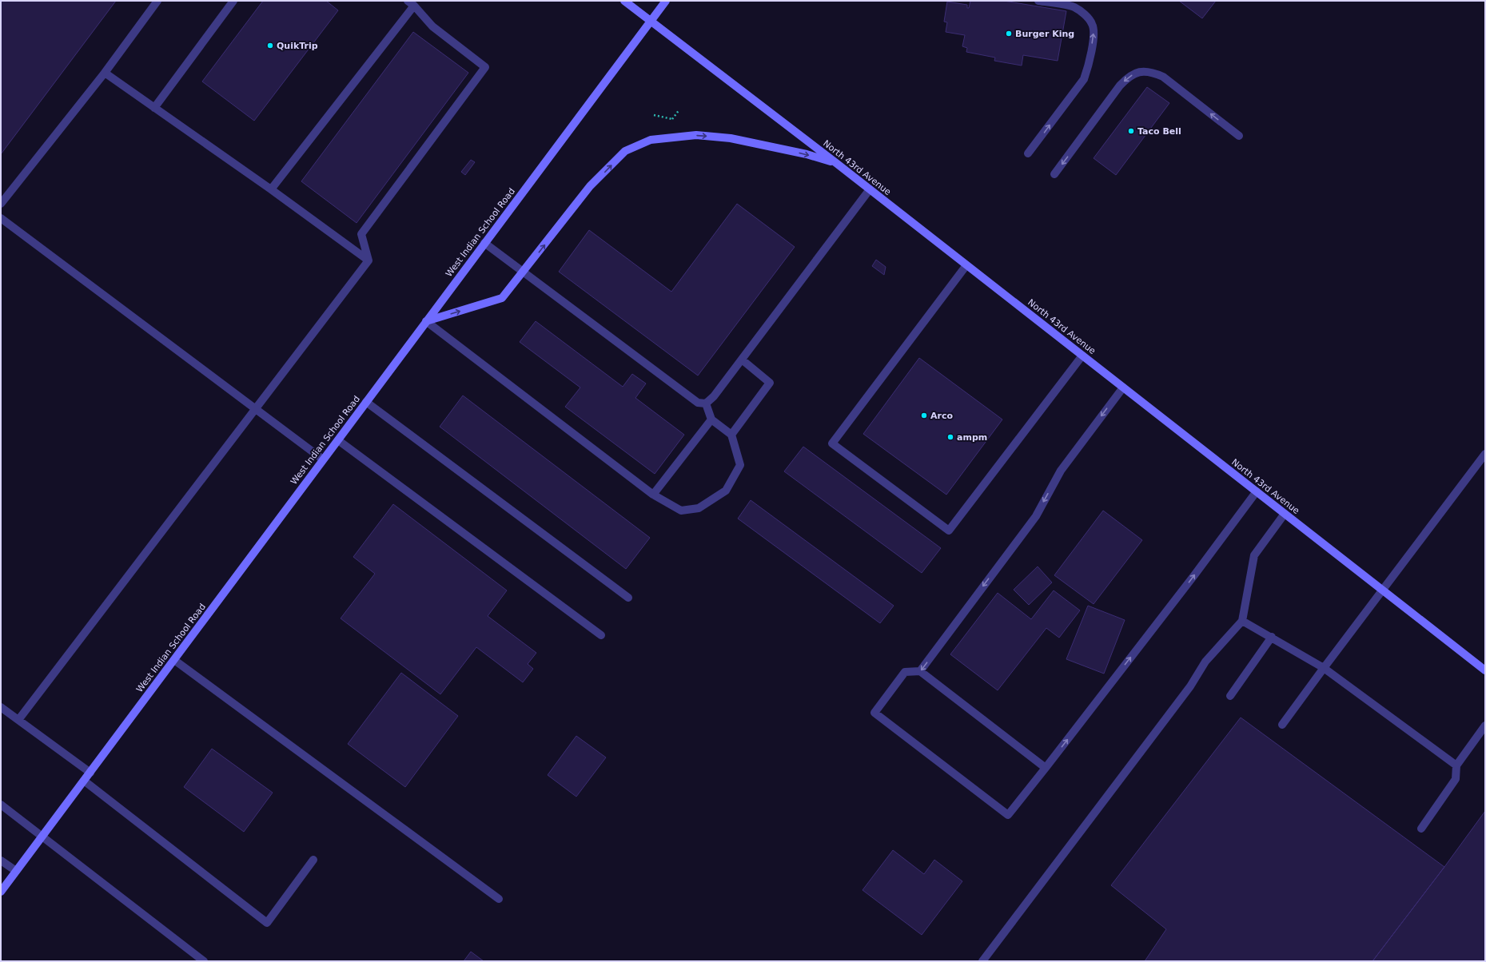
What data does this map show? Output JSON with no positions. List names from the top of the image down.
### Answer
{
  "streets": {
    "main road": ["North 43rd Avenue", "West Indian School Road"]
  },
  "crossings": [
    ["North 43rd Avenue", "West Indian School Road"]
  ],
  "places": [
    "Burger King",
    "QuikTrip",
    "Taco Bell",
    "Arco",
    "ampm"
  ]
}
